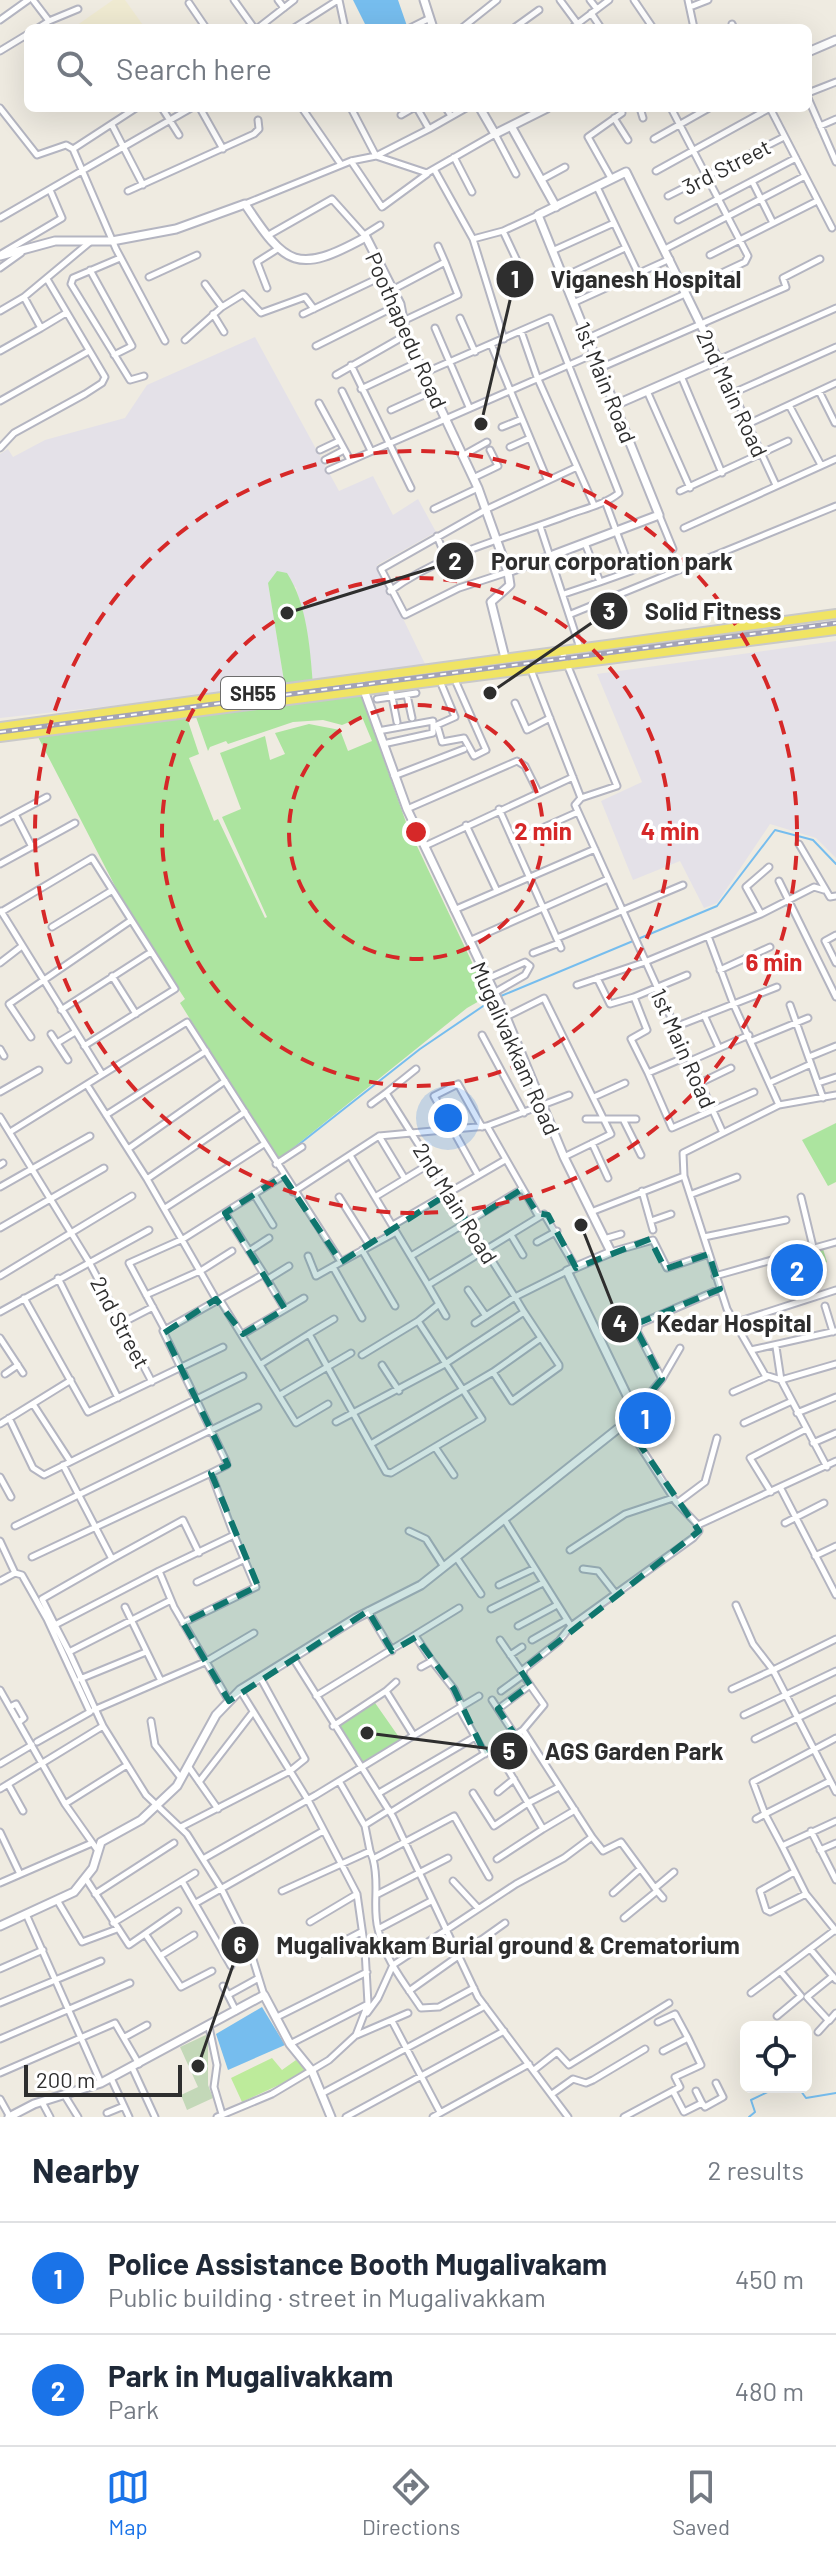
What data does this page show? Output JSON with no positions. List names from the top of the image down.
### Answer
{
  "streets": {
    "main road": ["SH55"],
    "street": [
      "3rd Street",
      "Poothapedu Road",
      "1st Main Road",
      "2nd Main Road",
      "Mugalivakkam Road",
      "2nd Street"
    ]
  },
  "crossings": [
    ["SH55", "Mugalivakkam Road"]
  ],
  "places": [
    "Viganesh Hospital",
    "Porur corporation park",
    "Solid Fitness",
    "Kedar Hospital",
    "AGS Garden Park",
    "Mugalivakkam Burial ground & Crematorium"
  ],
  "scale_bar": "200 m",
  "page": {
    "search": "Search here",
    "pins": ["2", "1"],
    "scale": "200 m",
    "heading": ["Nearby", "2 results"],
    "list": [
      {
        "mark": "1",
        "name": "Police Assistance Booth Mugalivakam",
        "note": "Public building · street in Mugalivakkam",
        "value": "450 m"
      },
      {
        "mark": "2",
        "name": "Park in Mugalivakkam",
        "note": "Park",
        "value": "480 m"
      }
    ],
    "nav": ["Map", "Directions", "Saved"]
  },
  "rings": ["2 min", "4 min", "6 min"]
}
